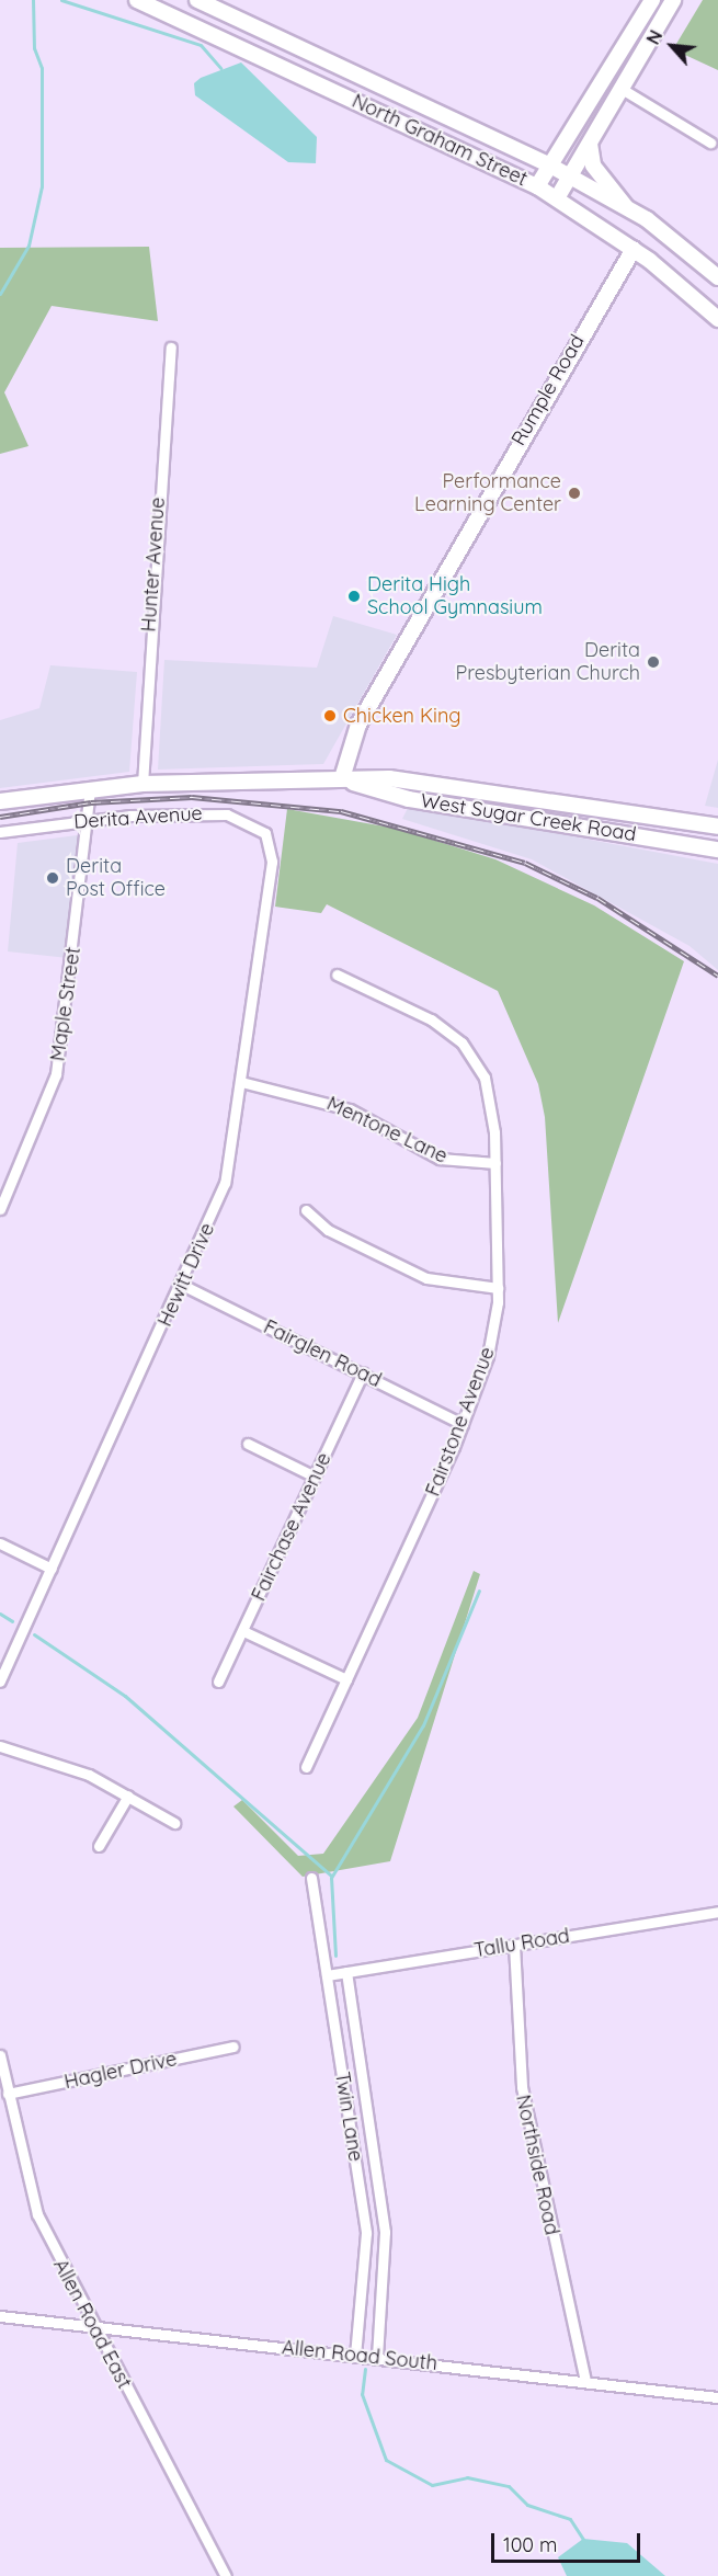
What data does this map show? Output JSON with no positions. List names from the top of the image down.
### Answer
{
  "streets": {
    "main road": ["North Graham Street", "Rumple Road", "West Sugar Creek Road"],
    "street": [
      "Hunter Avenue",
      "Derita Avenue",
      "Maple Street",
      "Mentone Lane",
      "Hewitt Drive",
      "Fairglen Road",
      "Fairstone Avenue",
      "Fairchase Avenue",
      "Tallu Road",
      "Hagler Drive",
      "Twin Lane",
      "Northside Road",
      "Allen Road East",
      "Allen Road South"
    ]
  },
  "crossings": [
    ["North Graham Street", "Rumple Road"],
    ["Rumple Road", "West Sugar Creek Road"],
    ["Hunter Avenue", "West Sugar Creek Road"],
    ["Derita Avenue", "Maple Street"],
    ["Derita Avenue", "Hewitt Drive"],
    ["West Sugar Creek Road", "Maple Street"],
    ["Mentone Lane", "Hewitt Drive"],
    ["Mentone Lane", "Fairstone Avenue"],
    ["Hewitt Drive", "Fairglen Road"],
    ["Fairglen Road", "Fairstone Avenue"],
    ["Fairglen Road", "Fairchase Avenue"],
    ["Tallu Road", "Twin Lane"],
    ["Tallu Road", "Northside Road"],
    ["Hagler Drive", "Allen Road East"],
    ["Twin Lane", "Allen Road South"],
    ["Northside Road", "Allen Road South"],
    ["Allen Road East", "Allen Road South"]
  ],
  "places": [
    "Performance Learning Center",
    "Derita High School Gymnasium",
    "Derita Presbyterian Church",
    "Chicken King",
    "Derita Post Office"
  ],
  "scale_bar": "100 m",
  "north": "top left"
}
